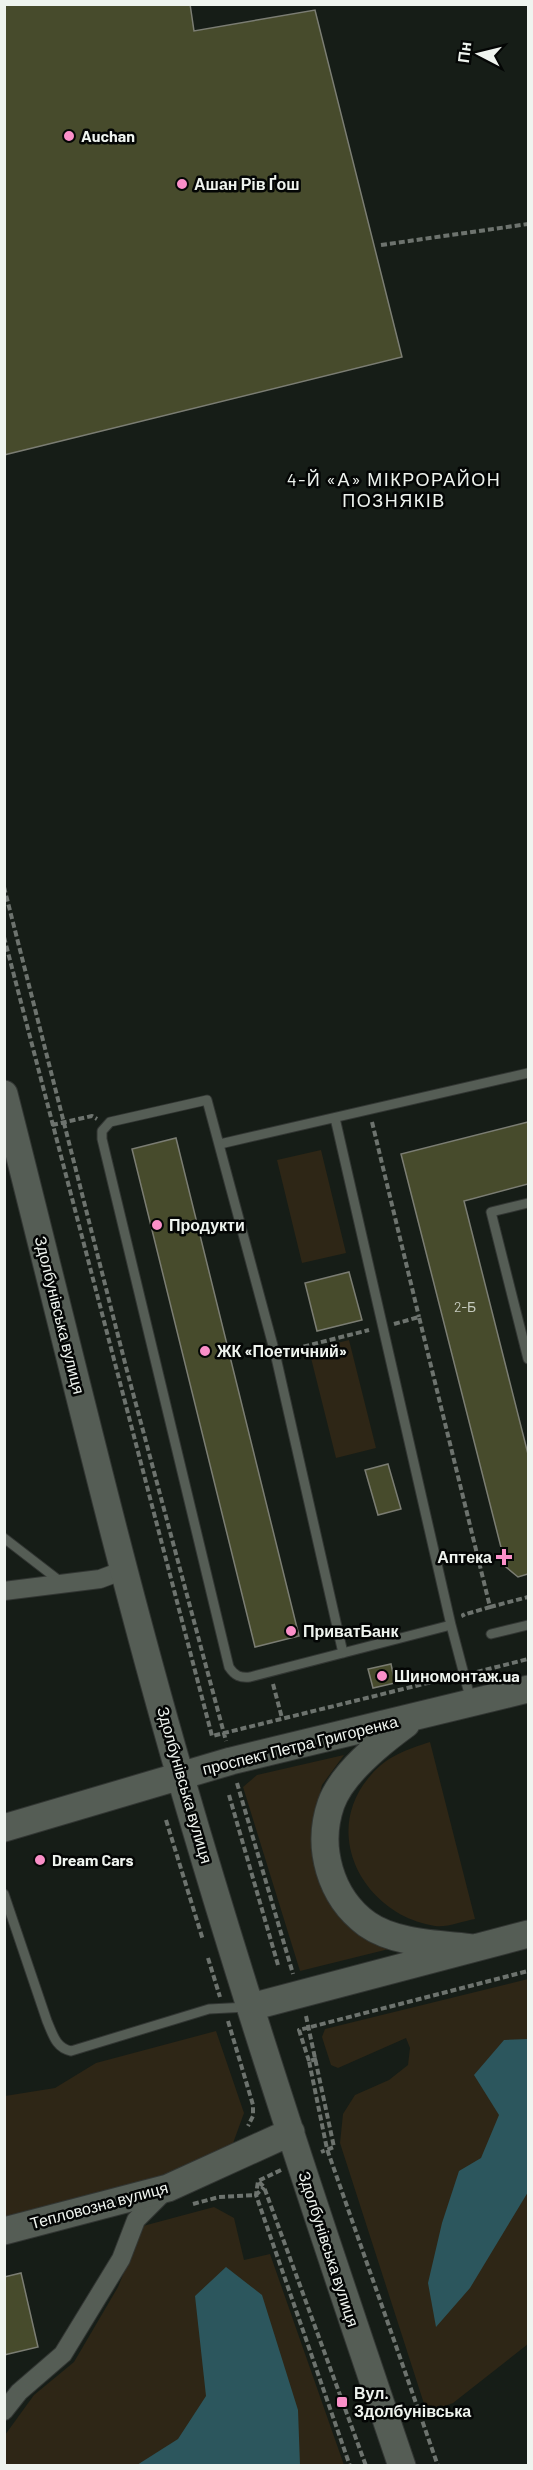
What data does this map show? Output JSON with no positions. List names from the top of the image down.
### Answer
{
  "streets": {
    "main road": ["Здолбунівська вулиця", "проспект Петра Григоренка", "Тепловозна вулиця"]
  },
  "crossings": [
    ["Здолбунівська вулиця", "проспект Петра Григоренка"],
    ["Здолбунівська вулиця", "Тепловозна вулиця"]
  ],
  "districts": ["4-Й «А» МІКРОРАЙОН ПОЗНЯКІВ"],
  "places": {
    "other": [
      "Auchan",
      "Ашан Рів Ґош",
      "Продукти",
      "ЖК «Поетичний»",
      "ПриватБанк",
      "Шиномонтаж.ua",
      "Dream Cars"
    ],
    "health": ["Аптека"],
    "transit": ["Вул. Здолбунівська"]
  },
  "house_numbers": ["2-Б"],
  "north": "left"
}
